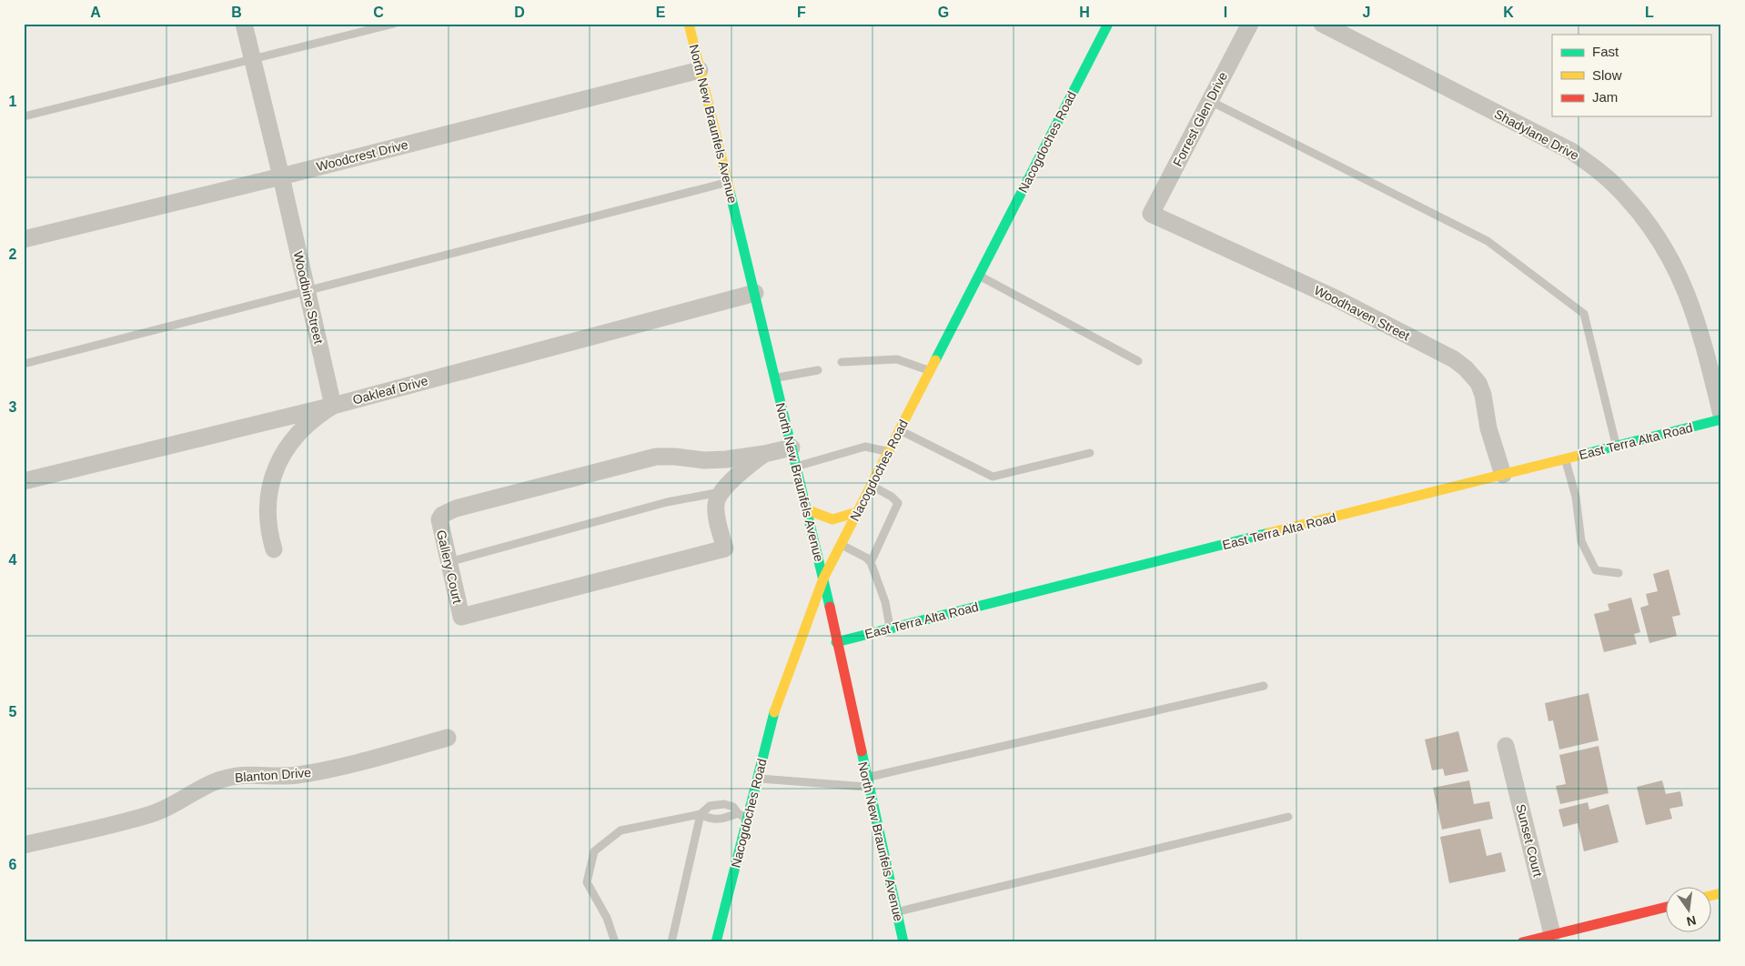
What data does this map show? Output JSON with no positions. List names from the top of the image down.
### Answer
{
  "streets": {
    "street": [
      "Forrest Glen Drive",
      "North New Braunfels Avenue",
      "Shadylane Drive",
      "Nacogdoches Road",
      "Woodcrest Drive",
      "Woodbine Street",
      "Woodhaven Street",
      "Oakleaf Drive",
      "East Terra Alta Road",
      "Gallery Court",
      "Blanton Drive",
      "Sunset Court"
    ]
  },
  "crossings": [
    ["Forrest Glen Drive", "Woodhaven Street"],
    ["North New Braunfels Avenue", "Nacogdoches Road"],
    ["North New Braunfels Avenue", "Woodcrest Drive"],
    ["North New Braunfels Avenue", "Oakleaf Drive"],
    ["North New Braunfels Avenue", "East Terra Alta Road"],
    ["North New Braunfels Avenue", "Gallery Court"],
    ["Woodcrest Drive", "Woodbine Street"],
    ["Woodbine Street", "Oakleaf Drive"],
    ["Woodhaven Street", "East Terra Alta Road"]
  ],
  "legend": ["Fast", "Slow", "Jam"],
  "north": "bottom",
  "grid": {
    "columns": [
      "A",
      "B",
      "C",
      "D",
      "E",
      "F",
      "G",
      "H",
      "I",
      "J",
      "K",
      "L"
    ],
    "rows": [
      "1",
      "2",
      "3",
      "4",
      "5",
      "6"
    ]
  }
}
